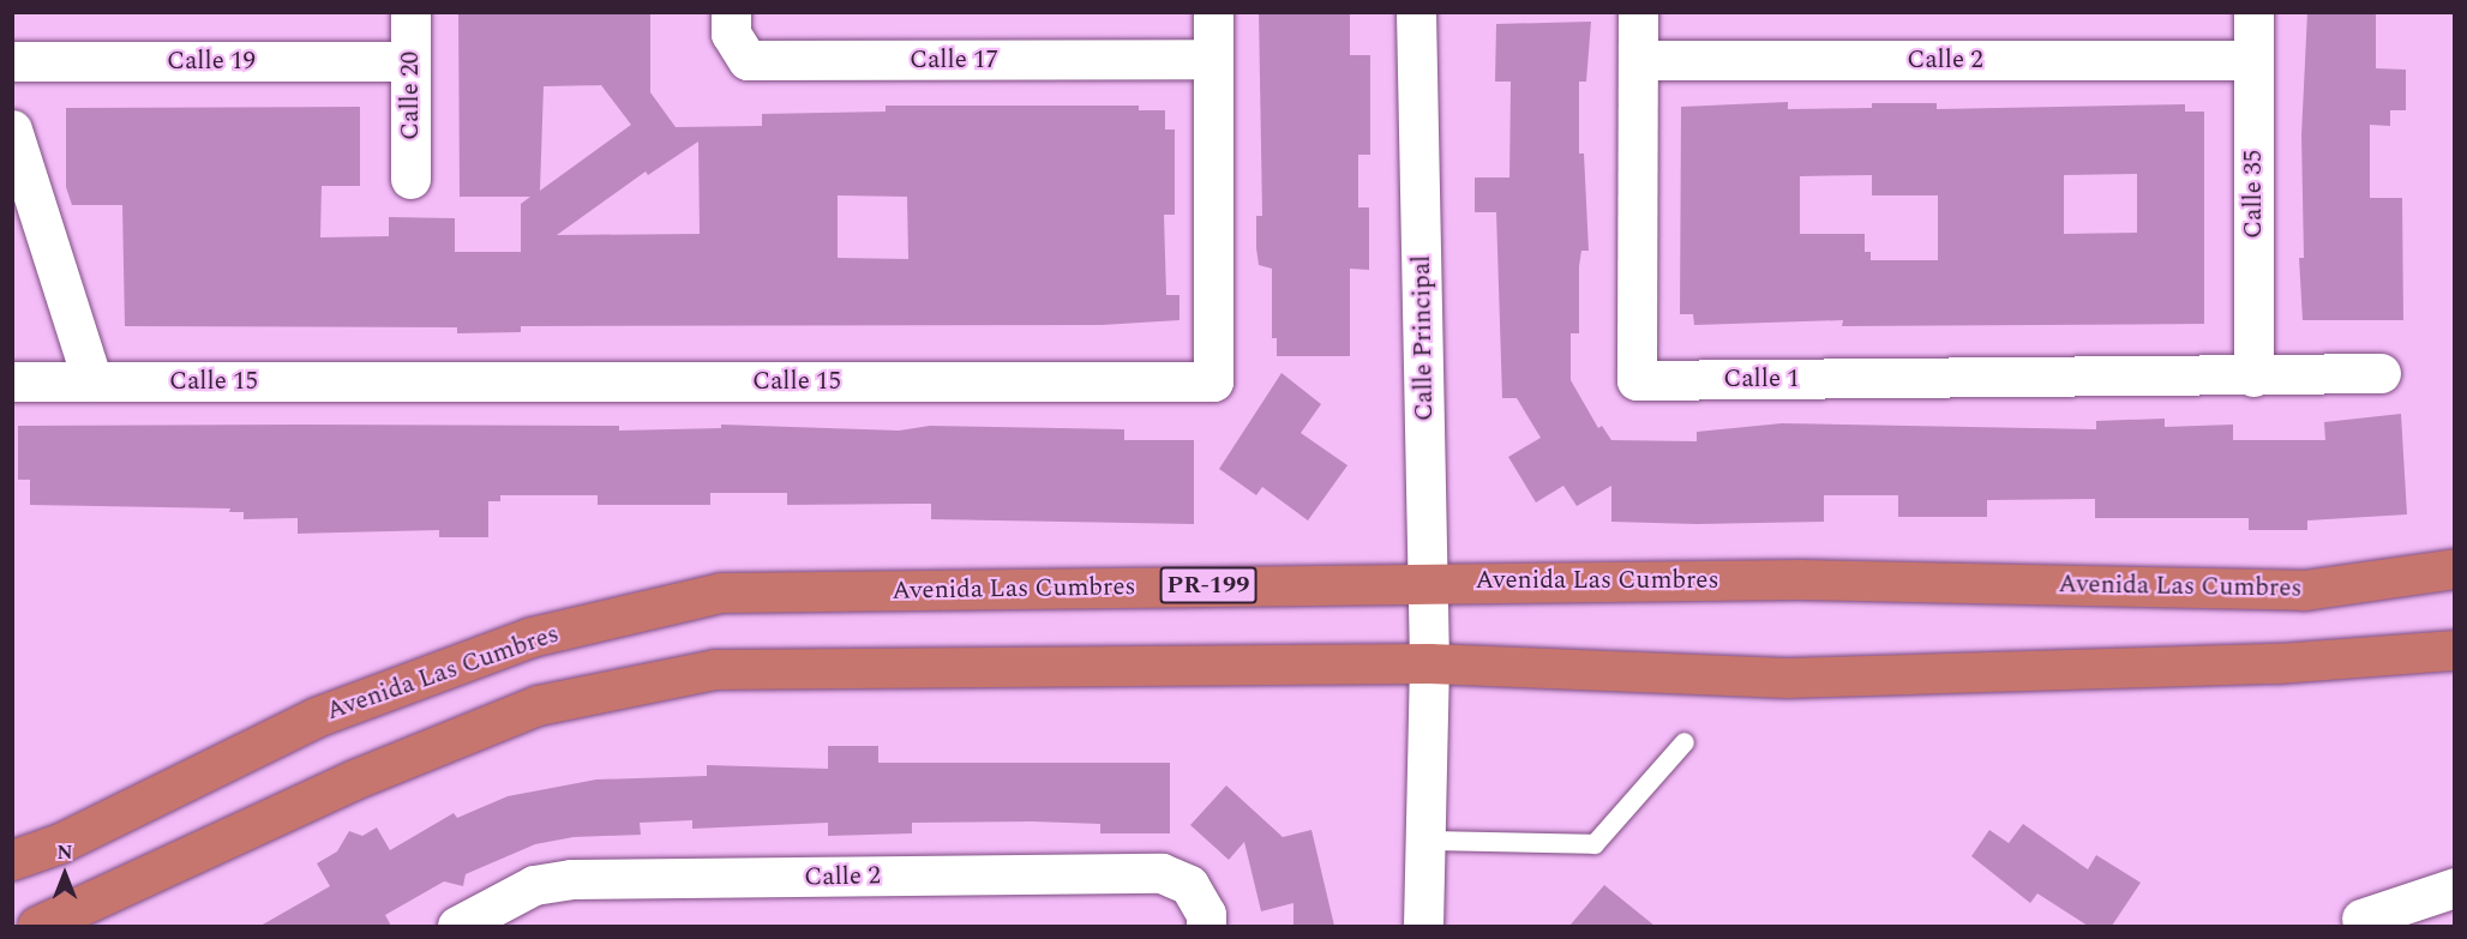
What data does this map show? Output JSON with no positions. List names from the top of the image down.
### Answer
{
  "streets": {
    "highway": ["Avenida Las Cumbres", "PR-199"],
    "street": [
      "Calle 17",
      "Calle 2",
      "Calle 19",
      "Calle 20",
      "Calle 35",
      "Calle Principal",
      "Calle 1",
      "Calle 15"
    ]
  },
  "crossings": [
    ["Calle 17", "Calle 15"],
    ["Calle 2", "Calle 35"],
    ["Calle 2", "Calle 1"],
    ["Calle 19", "Calle 20"],
    ["Calle 35", "Calle 1"],
    ["Calle Principal", "Avenida Las Cumbres"]
  ],
  "north": "top"
}
